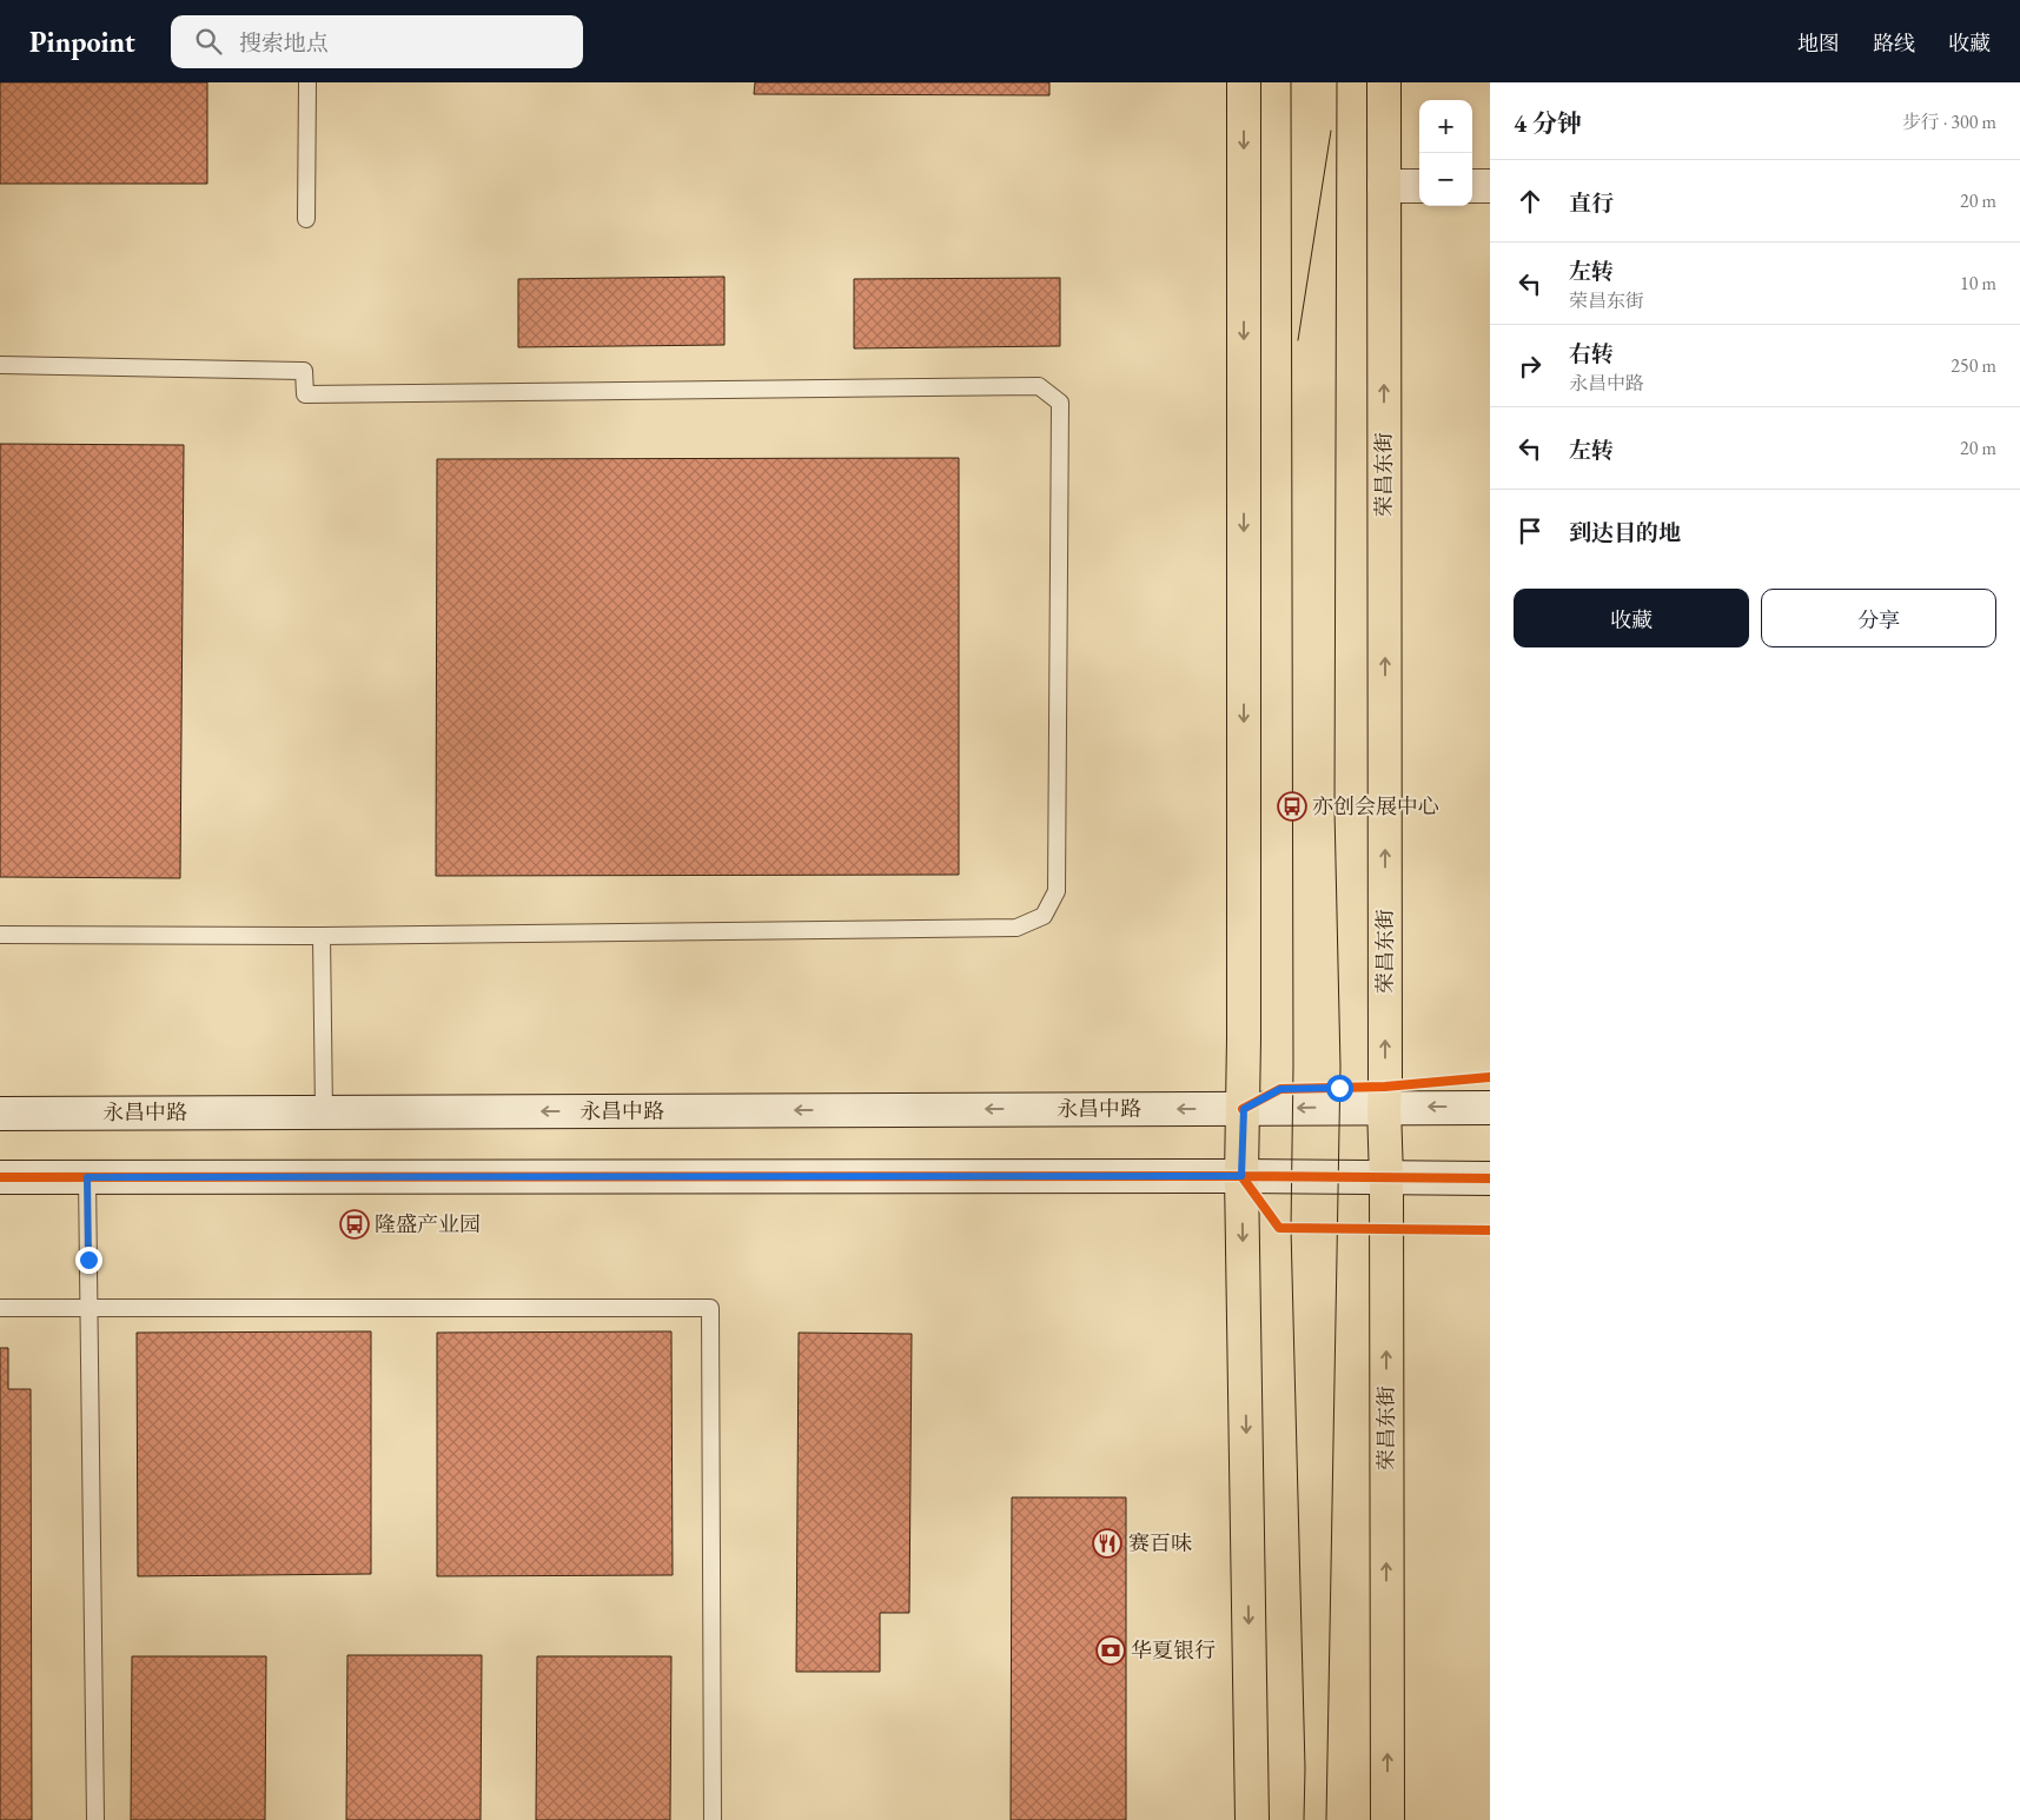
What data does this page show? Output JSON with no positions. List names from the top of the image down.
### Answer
{
  "streets": {
    "main road": ["荣昌东街"],
    "street": ["永昌中路"]
  },
  "crossings": [
    ["荣昌东街", "永昌中路"]
  ],
  "places": {
    "bus stop": ["亦创会展中心", "隆盛产业园"],
    "restaurant": ["赛百味"],
    "bank": ["华夏银行"]
  },
  "page": {
    "header": "Pinpoint",
    "search": "搜索地点",
    "nav": ["地图", "路线", "收藏"],
    "heading": ["4 分钟", "步行 · 300 m"],
    "map_buttons": ["+", "−"],
    "list": [
      ["直行", "20 m"],
      ["左转", "荣昌东街", "10 m"],
      ["右转", "永昌中路", "250 m"],
      ["左转", "20 m"],
      "到达目的地"
    ],
    "buttons": ["收藏", "分享"]
  }
}
